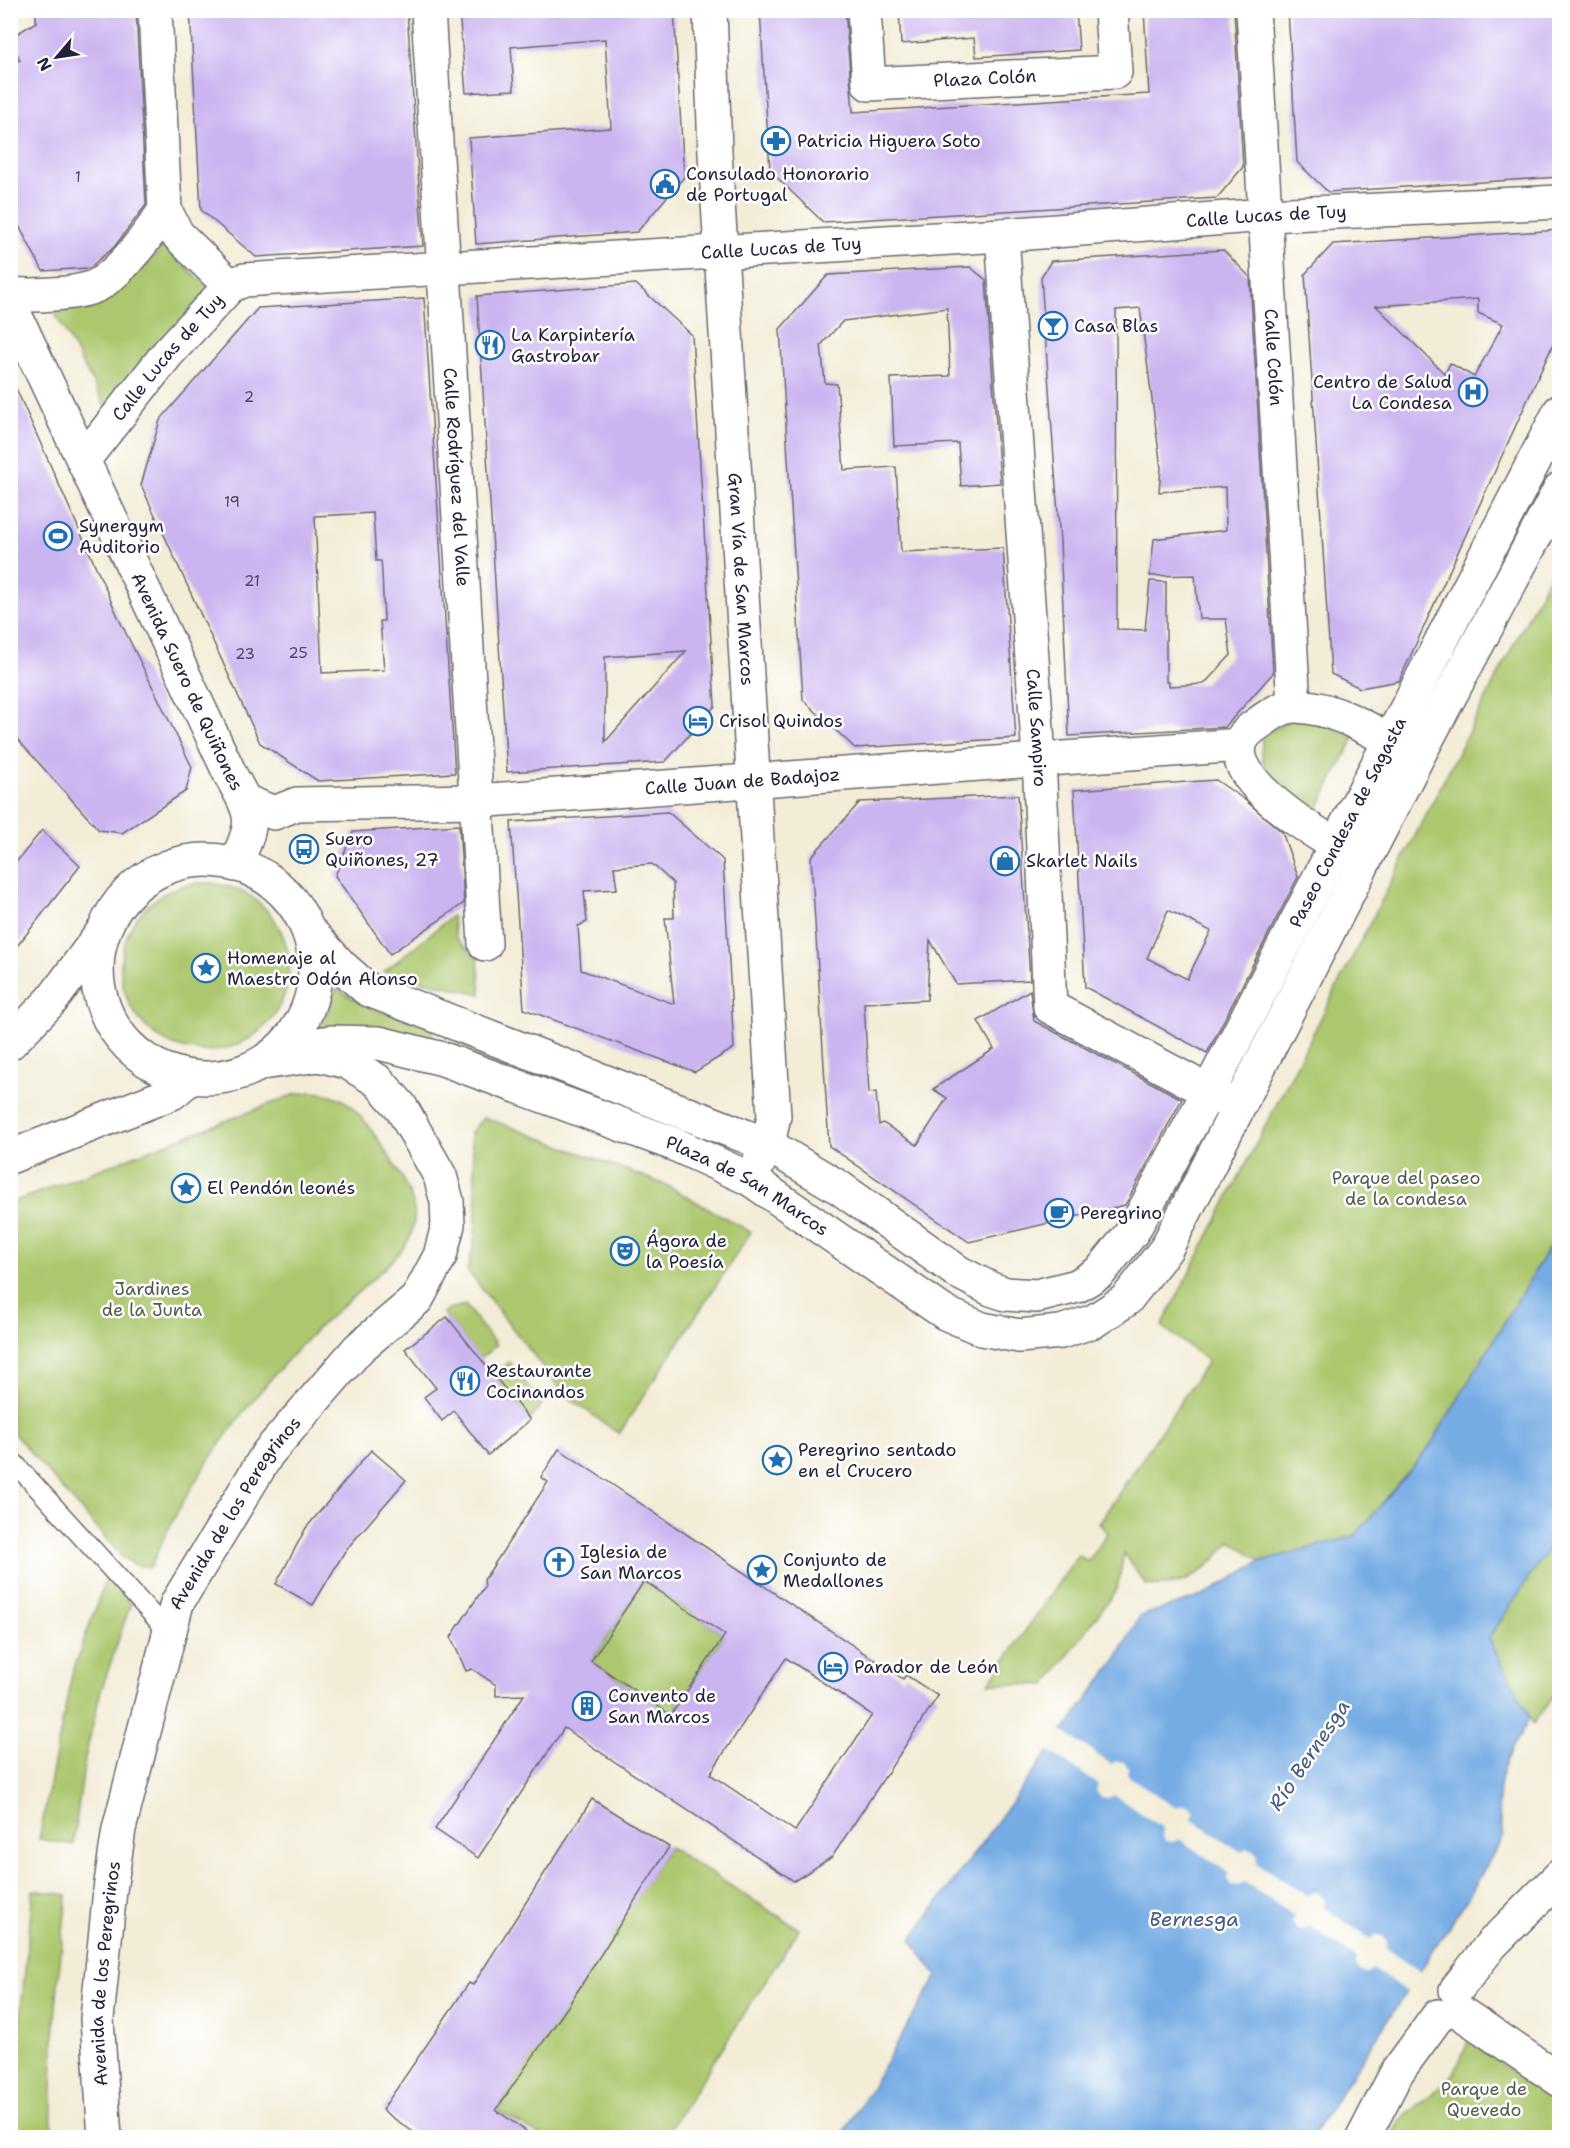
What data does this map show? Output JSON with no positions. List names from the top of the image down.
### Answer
{
  "streets": {
    "street": [
      "Plaza Colón",
      "Calle Lucas de Tuy",
      "Calle Colón",
      "Calle Rodríguez del Valle",
      "Gran Vía de San Marcos",
      "Avenida Suero de Quiñones",
      "Calle Sampiro",
      "Calle Juan de Badajoz",
      "Paseo Condesa de Sagasta",
      "Plaza de San Marcos",
      "Avenida de los Peregrinos"
    ]
  },
  "crossings": [
    ["Calle Lucas de Tuy", "Calle Colón"],
    ["Calle Lucas de Tuy", "Calle Rodríguez del Valle"],
    ["Calle Lucas de Tuy", "Gran Vía de San Marcos"],
    ["Calle Lucas de Tuy", "Avenida Suero de Quiñones"],
    ["Calle Lucas de Tuy", "Calle Sampiro"],
    ["Calle Rodríguez del Valle", "Calle Juan de Badajoz"],
    ["Gran Vía de San Marcos", "Calle Juan de Badajoz"],
    ["Gran Vía de San Marcos", "Plaza de San Marcos"],
    ["Avenida Suero de Quiñones", "Calle Juan de Badajoz"],
    ["Calle Sampiro", "Calle Juan de Badajoz"],
    ["Calle Sampiro", "Paseo Condesa de Sagasta"],
    ["Paseo Condesa de Sagasta", "Plaza de San Marcos"],
    ["Plaza de San Marcos", "Avenida de los Peregrinos"]
  ],
  "water": ["Río Bernesga", "Bernesga"],
  "parks": ["Parque del paseo de la condesa", "Jardines de la Junta", "Parque de Quevedo"],
  "places": {
    "pharmacy": ["Patricia Higuera Soto"],
    "public building": ["Consulado Honorario de Portugal"],
    "bar": ["Casa Blas"],
    "restaurant": ["La Karpintería Gastrobar", "Restaurante Cocinandos"],
    "hospital": ["Centro de Salud La Condesa"],
    "sports": ["Synergym Auditorio"],
    "hotel": ["Crisol Quindos", "Parador de León"],
    "bus stop": ["Suero Quiñones, 27"],
    "shop": ["Skarlet Nails"],
    "place": [
      "Homenaje al Maestro Odón Alonso",
      "El Pendón leonés",
      "Peregrino sentado en el Crucero",
      "Conjunto de Medallones"
    ],
    "cafe": ["Peregrino"],
    "theatre": ["Ágora de la Poesía"],
    "church": ["Iglesia de San Marcos"],
    "building": ["Convento de San Marcos"]
  },
  "house_numbers": [
    "1",
    "2",
    "19",
    "21",
    "25",
    "23"
  ],
  "north": "bottom left"
}
